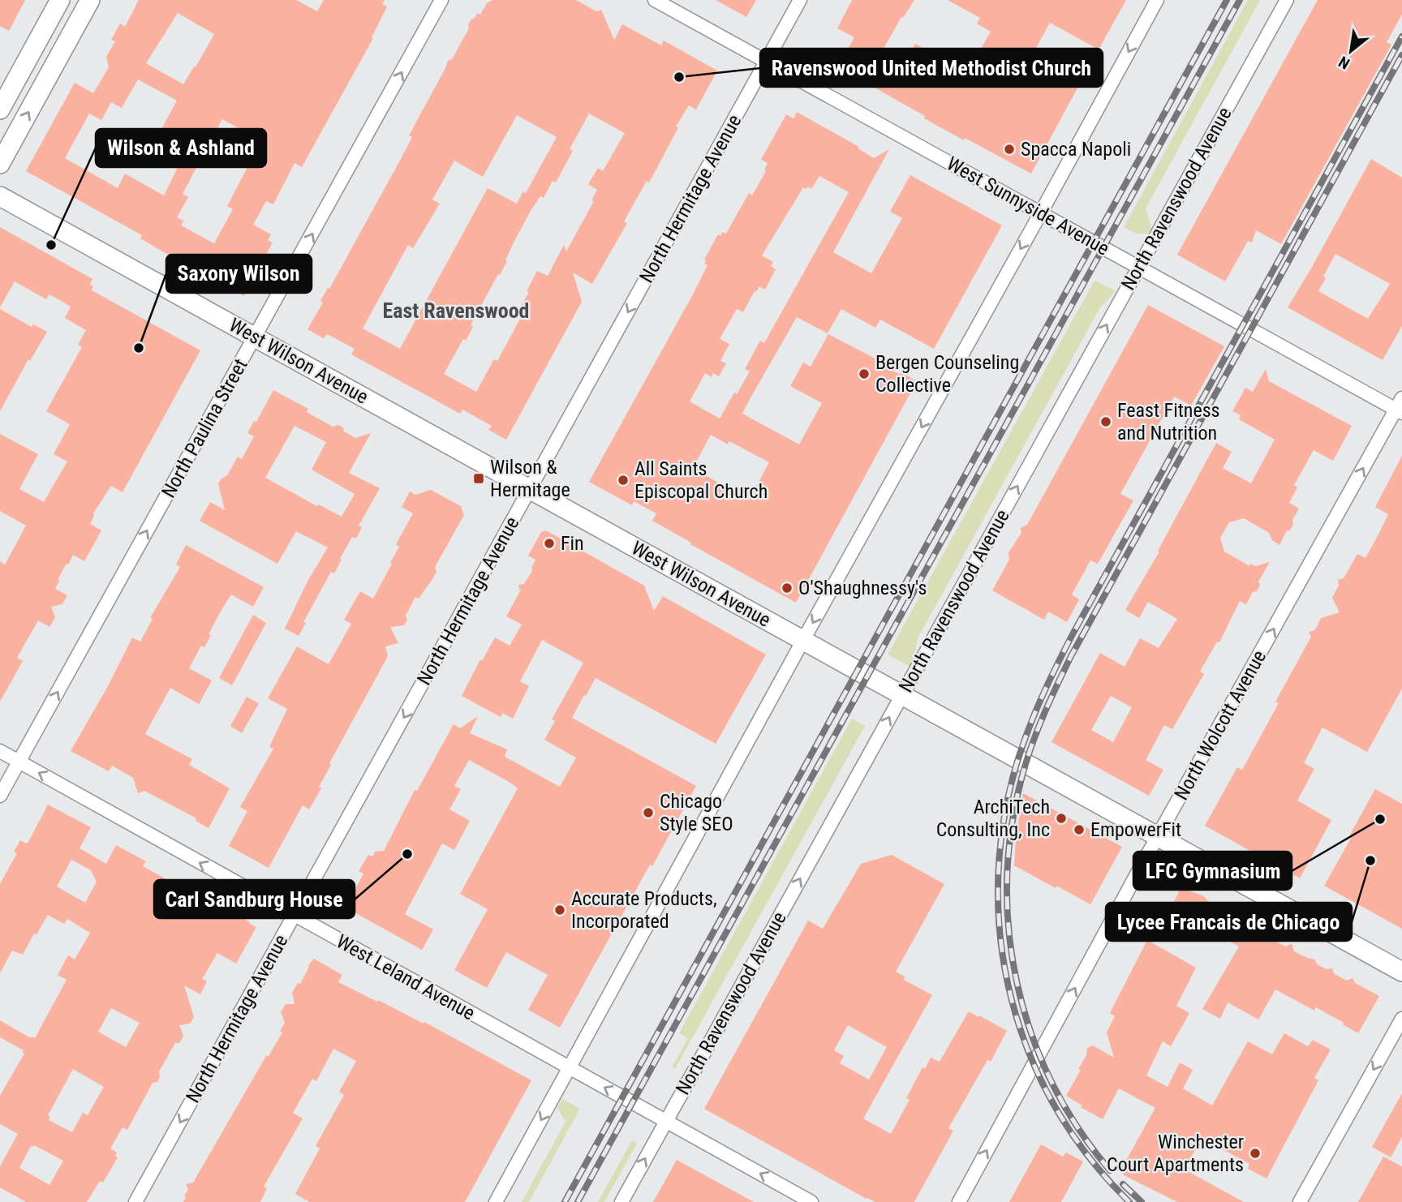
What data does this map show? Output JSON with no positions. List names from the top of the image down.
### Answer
{
  "streets": {
    "street": [
      "North Hermitage Avenue",
      "North Ravenswood Avenue",
      "West Sunnyside Avenue",
      "West Wilson Avenue",
      "North Paulina Street",
      "North Wolcott Avenue",
      "West Leland Avenue"
    ]
  },
  "crossings": [
    ["North Hermitage Avenue", "West Sunnyside Avenue"],
    ["North Hermitage Avenue", "West Wilson Avenue"],
    ["North Hermitage Avenue", "West Leland Avenue"],
    ["North Ravenswood Avenue", "West Sunnyside Avenue"],
    ["North Ravenswood Avenue", "West Wilson Avenue"],
    ["North Ravenswood Avenue", "West Leland Avenue"],
    ["West Sunnyside Avenue", "North Wolcott Avenue"],
    ["West Wilson Avenue", "North Paulina Street"],
    ["West Wilson Avenue", "North Wolcott Avenue"],
    ["North Paulina Street", "West Leland Avenue"]
  ],
  "one_way": [
    "North Hermitage Avenue",
    "North Paulina Street",
    "North Wolcott Avenue",
    "West Leland Avenue"
  ],
  "districts": ["East Ravenswood"],
  "places": {
    "other": [
      "Ravenswood United Methodist Church",
      "Spacca Napoli",
      "Wilson & Ashland",
      "Saxony Wilson",
      "Bergen Counseling Collective",
      "Feast Fitness and Nutrition",
      "All Saints Episcopal Church",
      "Fin",
      "O'Shaughnessy's",
      "Chicago Style SEO",
      "ArchiTech Consulting, Inc",
      "LFC Gymnasium",
      "EmpowerFit",
      "Carl Sandburg House",
      "Lycee Francais de Chicago",
      "Accurate Products, Incorporated",
      "Winchester Court Apartments"
    ],
    "transit": ["Wilson & Hermitage"]
  },
  "north": "bottom left"
}
